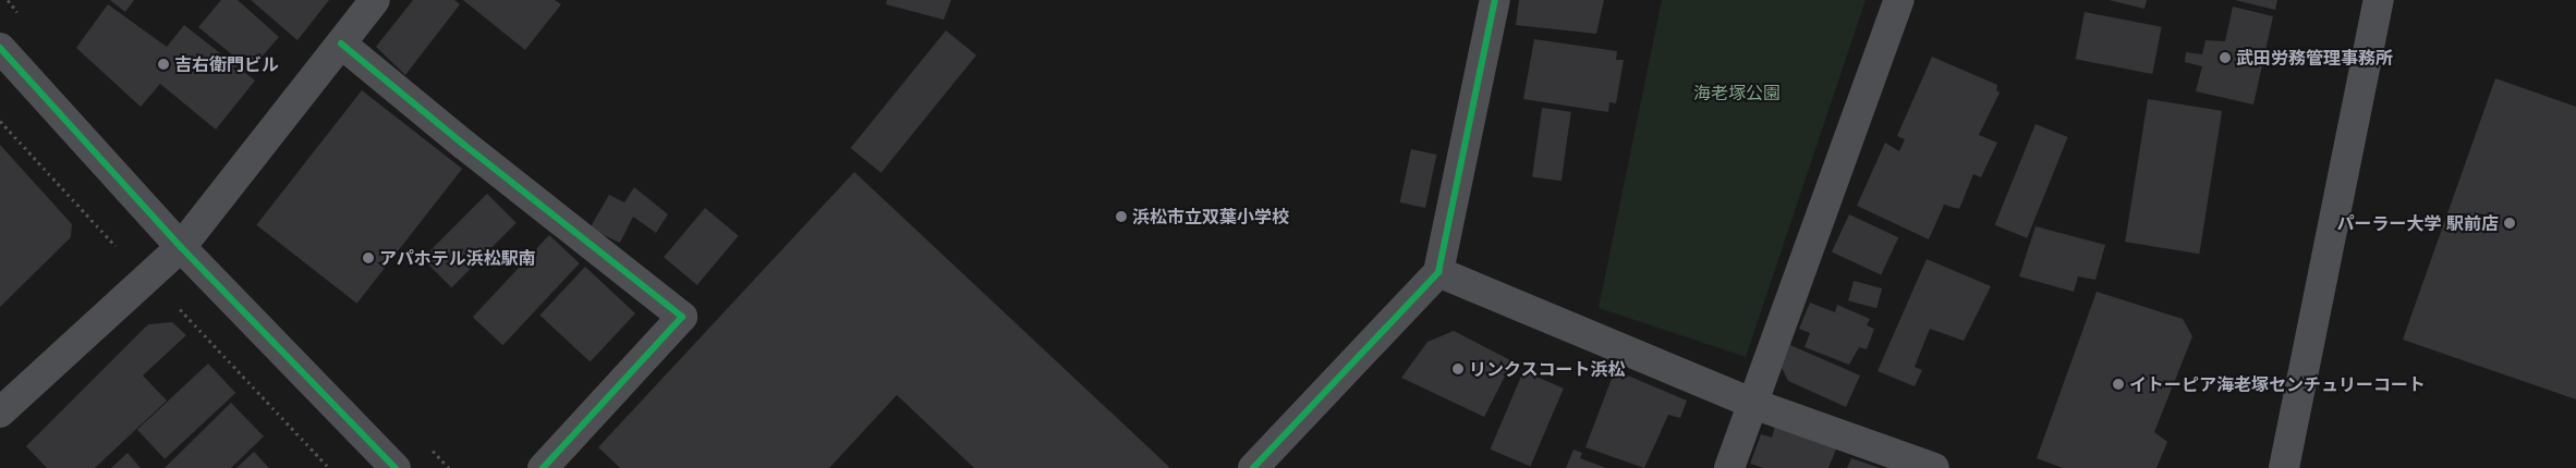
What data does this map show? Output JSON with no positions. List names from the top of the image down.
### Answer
{
  "parks": ["海老塚公園"],
  "places": [
    "武田労務管理事務所",
    "吉右衛門ビル",
    "浜松市立双葉小学校",
    "パーラー大学 駅前店",
    "アパホテル浜松駅南",
    "リンクスコート浜松",
    "イトーピア海老塚センチュリーコート"
  ]
}
